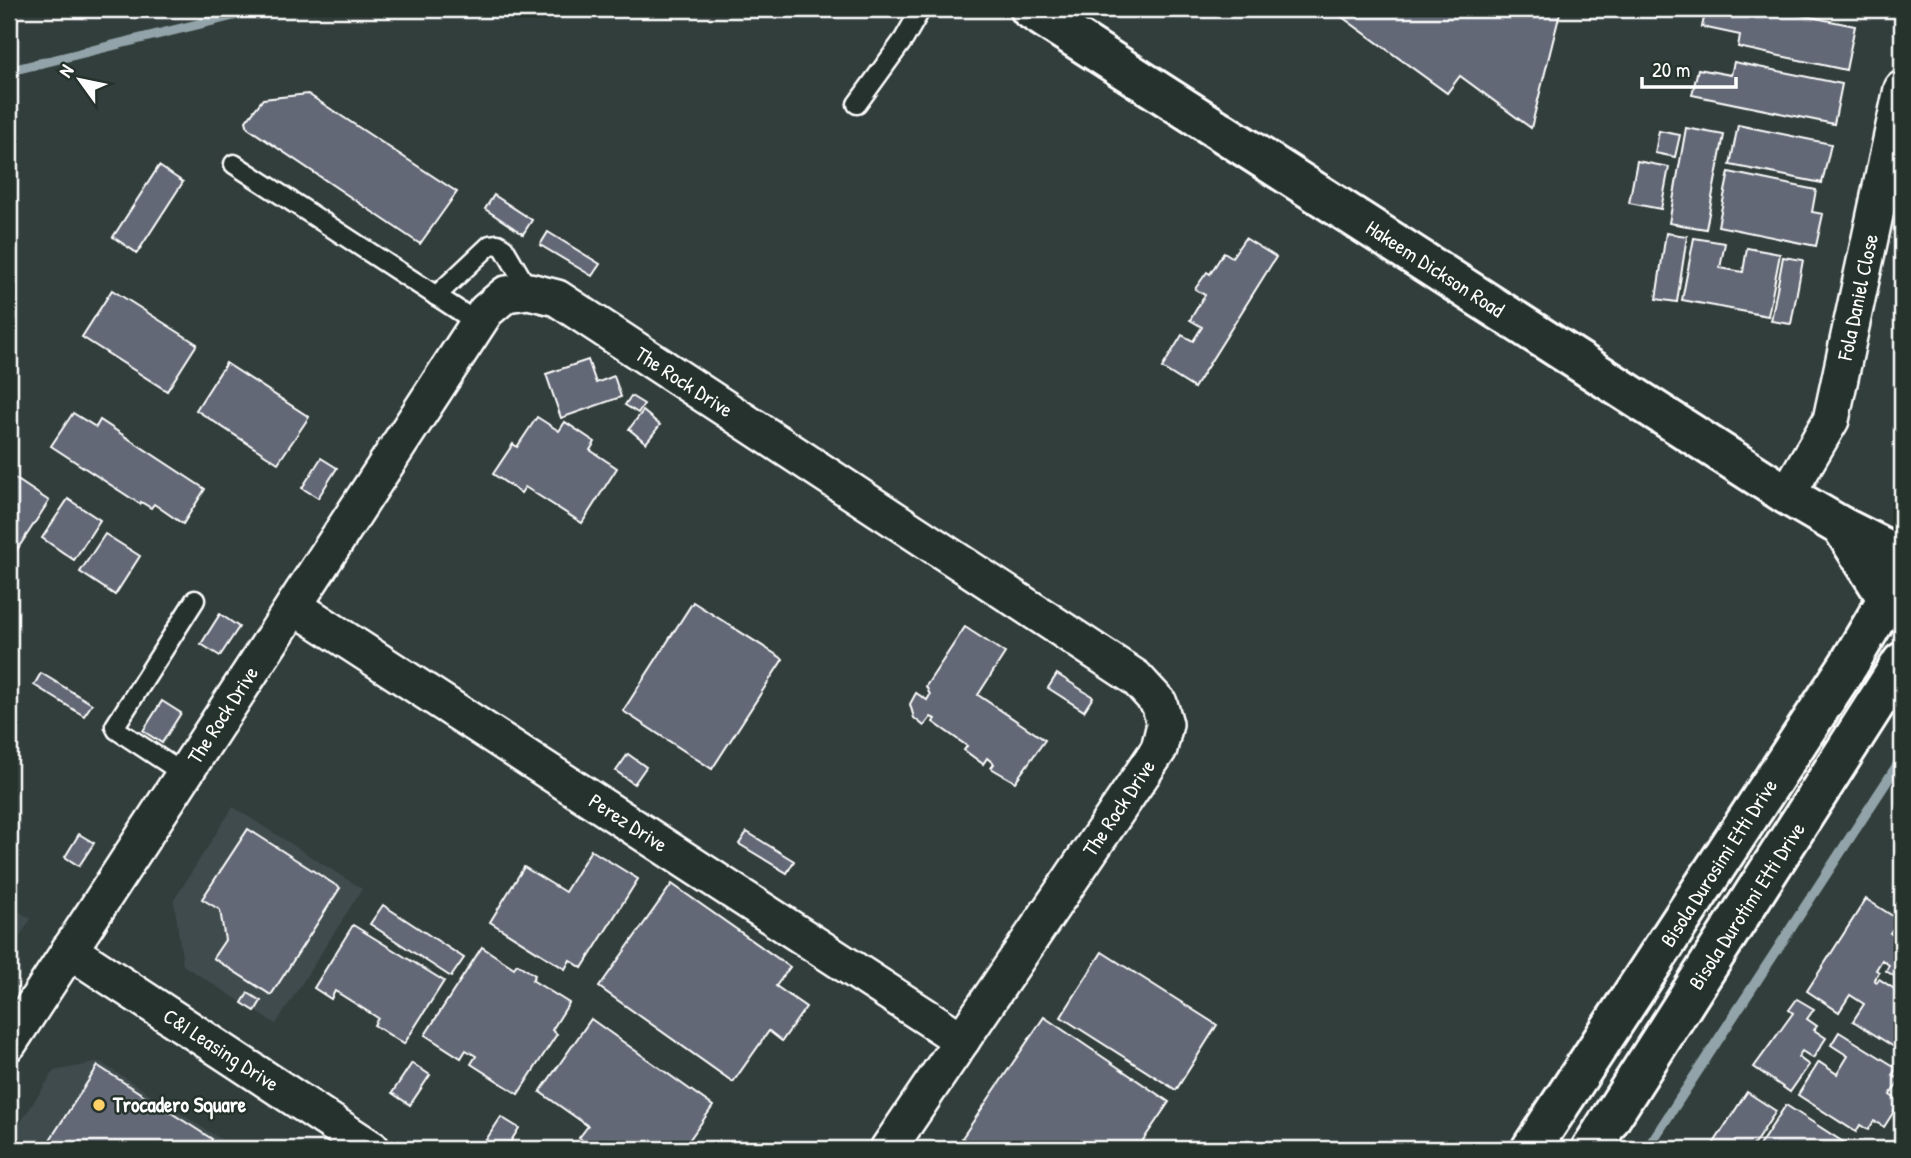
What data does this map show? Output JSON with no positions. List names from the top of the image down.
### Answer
{
  "streets": {
    "main road": ["Hakeem Dickson Road", "Bisola Durosimi Etti Drive", "Bisola Durotimi Etti Drive"],
    "street": [
      "Fola Daniel Close",
      "The Rock Drive",
      "Perez Drive",
      "C&I Leasing Drive"
    ]
  },
  "crossings": [
    ["Hakeem Dickson Road", "Fola Daniel Close"],
    ["Hakeem Dickson Road", "Bisola Durosimi Etti Drive"],
    ["The Rock Drive", "Perez Drive"],
    ["The Rock Drive", "C&I Leasing Drive"]
  ],
  "places": ["Trocadero Square"],
  "scale_bar": "20 m",
  "north": "top left"
}
